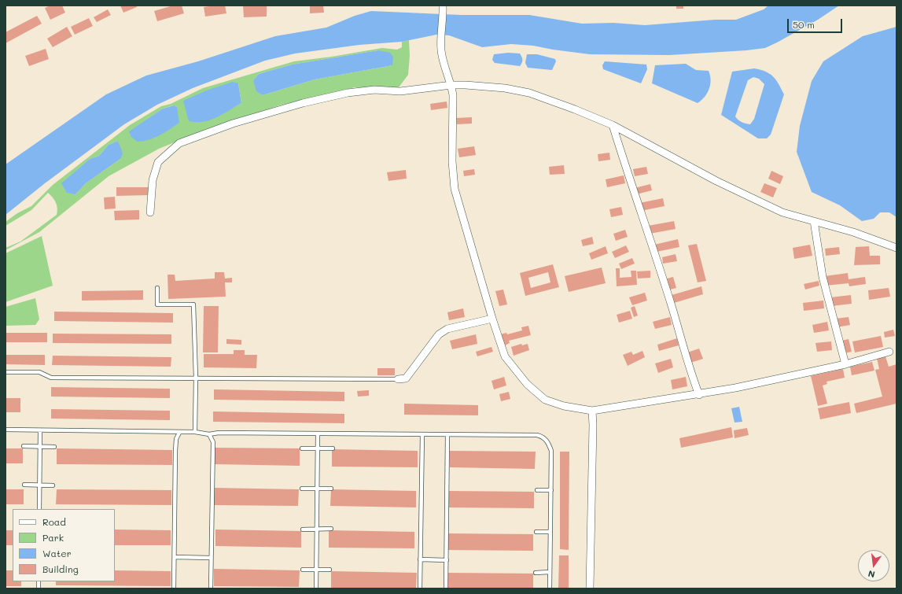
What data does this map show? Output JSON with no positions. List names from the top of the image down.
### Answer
{
  "legend": [
    "Road",
    "Park",
    "Water",
    "Building"
  ],
  "scale_bar": "50 m",
  "north": "bottom"
}
